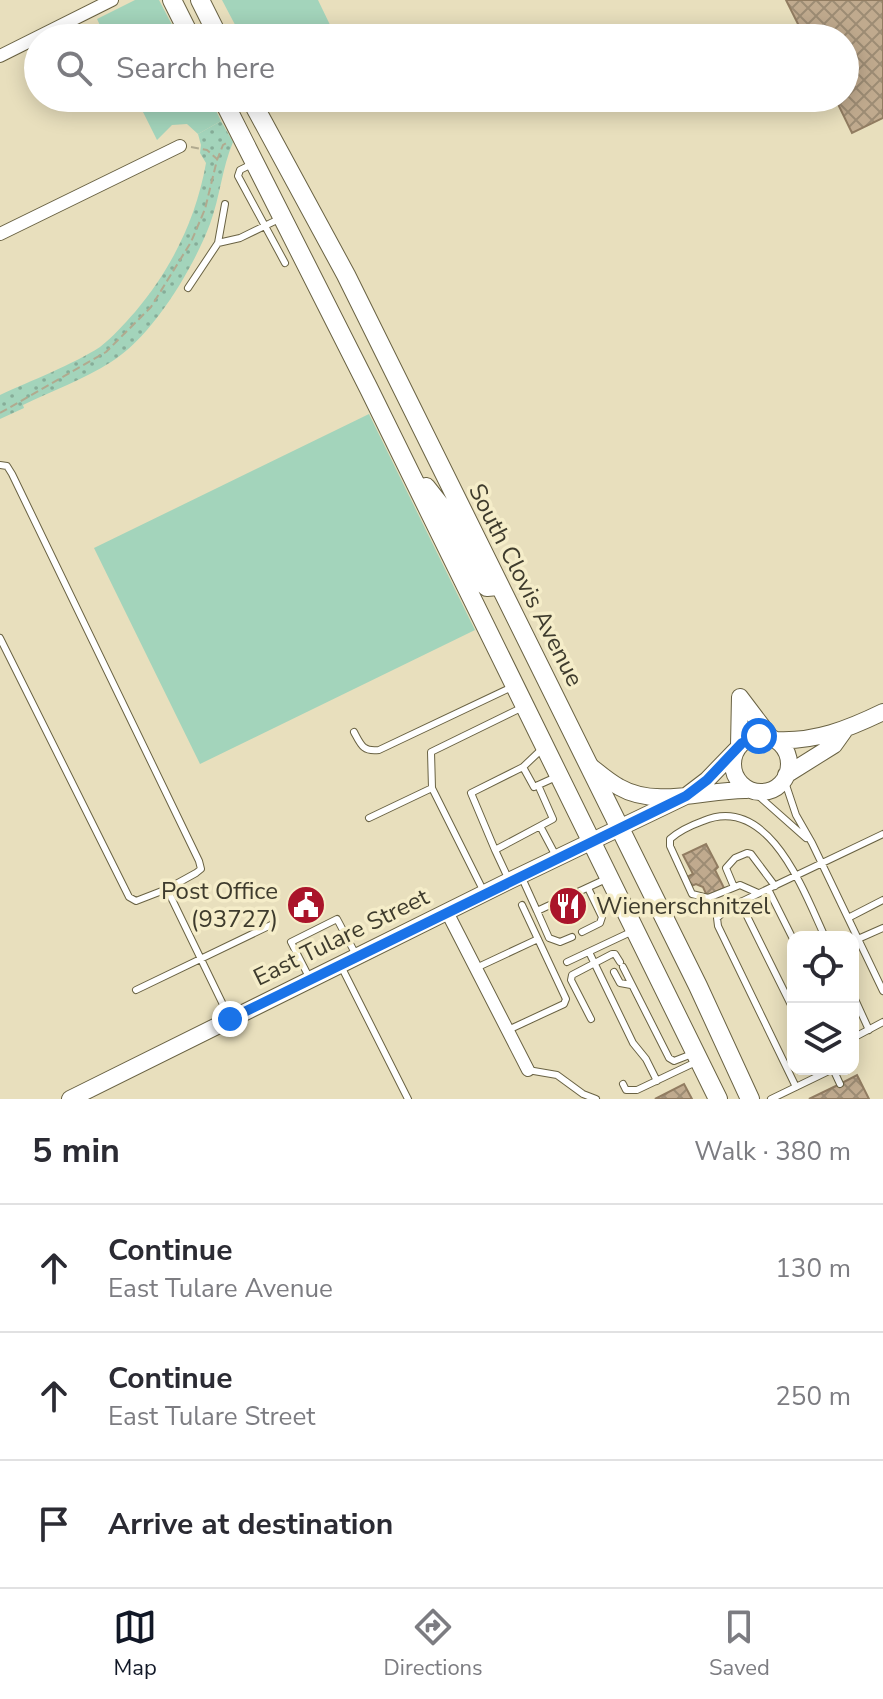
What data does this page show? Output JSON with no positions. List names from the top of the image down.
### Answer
{
  "streets": {
    "main road": ["South Clovis Avenue"],
    "street": ["East Tulare Street"]
  },
  "crossings": [
    ["South Clovis Avenue", "East Tulare Street"]
  ],
  "places": {
    "public building": ["Post Office (93727)"],
    "restaurant": ["Wienerschnitzel"]
  },
  "page": {
    "search": "Search here",
    "heading": ["5 min", "Walk · 380 m"],
    "list": [
      ["Continue", "East Tulare Avenue", "130 m"],
      ["Continue", "East Tulare Street", "250 m"],
      "Arrive at destination"
    ],
    "nav": ["Map", "Directions", "Saved"]
  }
}
